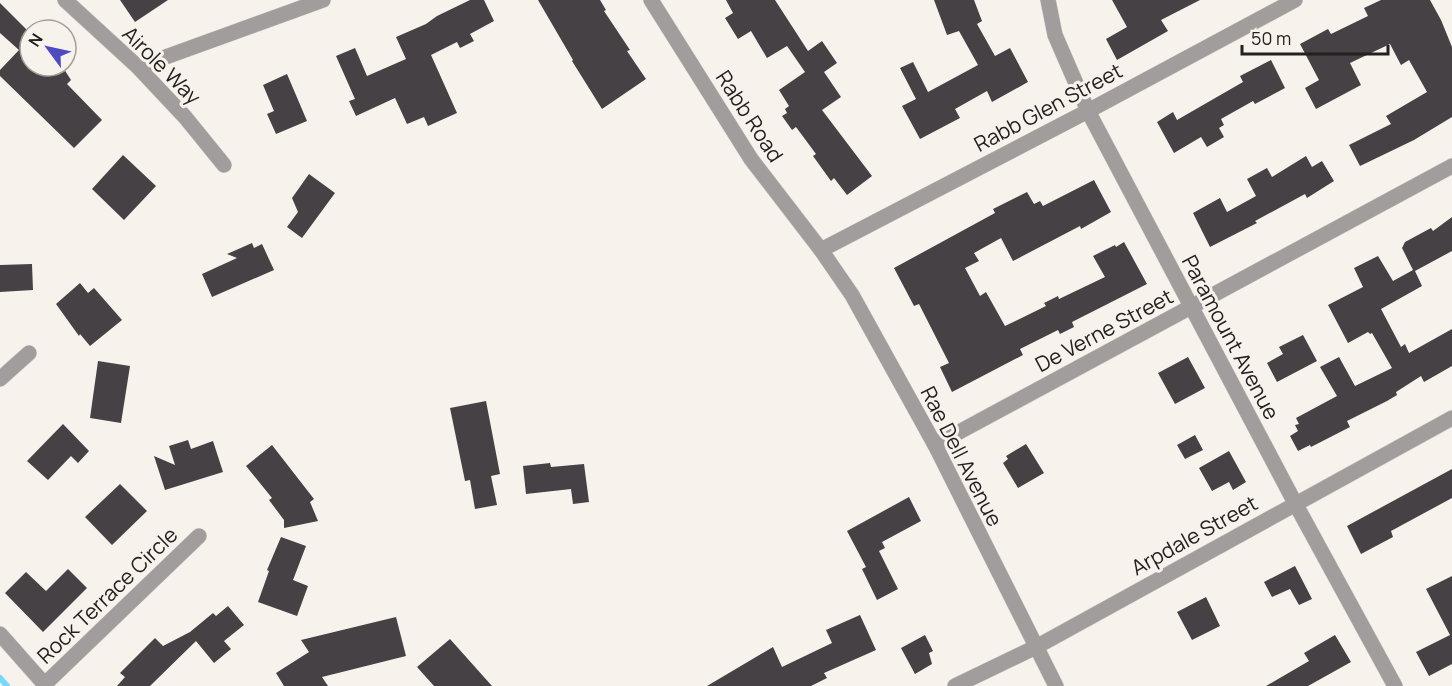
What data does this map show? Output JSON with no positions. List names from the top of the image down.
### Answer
{
  "streets": {
    "street": [
      "Airole Way",
      "Rabb Glen Street",
      "Rabb Road",
      "De Verne Street",
      "Paramount Avenue",
      "Rae Dell Avenue",
      "Arpdale Street",
      "Rock Terrace Circle"
    ]
  },
  "crossings": [
    ["Rabb Glen Street", "Rabb Road"],
    ["Rabb Glen Street", "Paramount Avenue"],
    ["Rabb Glen Street", "Rae Dell Avenue"],
    ["Rabb Road", "Rae Dell Avenue"],
    ["De Verne Street", "Paramount Avenue"],
    ["De Verne Street", "Rae Dell Avenue"],
    ["Paramount Avenue", "Arpdale Street"],
    ["Rae Dell Avenue", "Arpdale Street"]
  ],
  "scale_bar": "50 m",
  "north": "top left"
}
